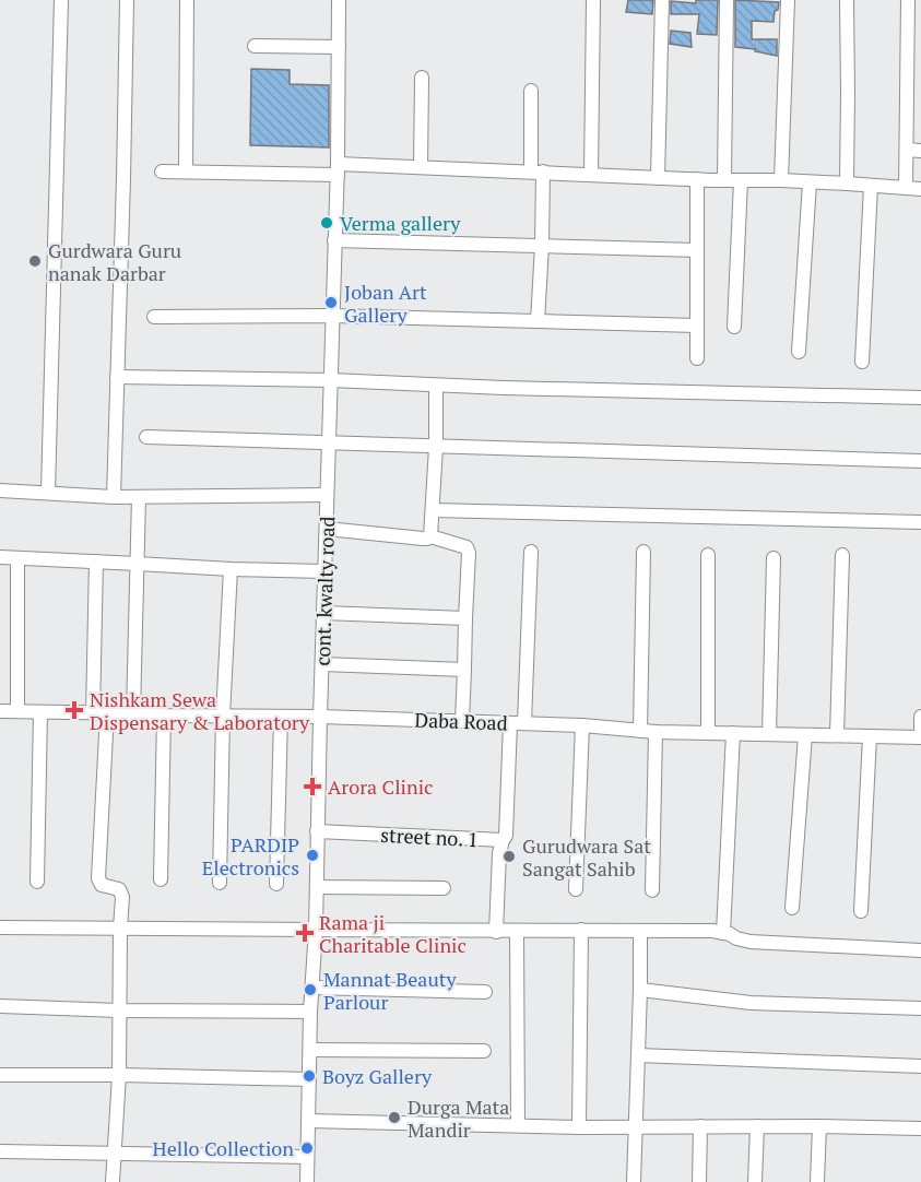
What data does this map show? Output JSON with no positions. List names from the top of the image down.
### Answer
{
  "streets": {
    "street": ["cont. kwalty road", "Daba Road", "street no. 1"]
  },
  "crossings": [
    ["cont. kwalty road", "Daba Road"],
    ["cont. kwalty road", "street no. 1"],
    ["Daba Road", "street no. 1"]
  ],
  "places": {
    "other": [
      "Verma gallery",
      "Gurdwara Guru nanak Darbar",
      "Joban Art Gallery",
      "PARDIP Electronics",
      "Gurudwara Sat Sangat Sahib",
      "Mannat Beauty Parlour",
      "Boyz Gallery",
      "Durga Mata Mandir",
      "Hello Collection"
    ],
    "health": ["Nishkam Sewa Dispensary & Laboratory", "Arora Clinic", "Rama ji Charitable Clinic"]
  }
}
